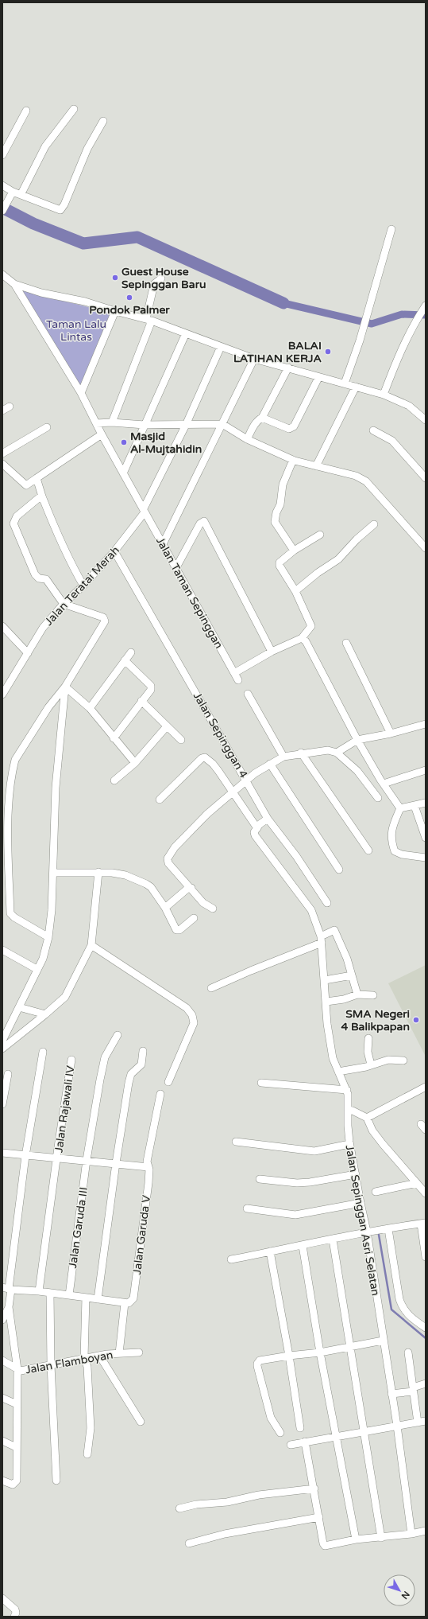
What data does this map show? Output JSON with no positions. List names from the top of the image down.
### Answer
{
  "streets": {
    "street": [
      "Jalan Teratai Merah",
      "Jalan Taman Sepinggan",
      "Jalan Sepinggan 4",
      "Jalan Rajawali IV",
      "Jalan Sepinggan Asri Selatan",
      "Jalan Garuda III",
      "Jalan Garuda V",
      "Jalan Flamboyan"
    ]
  },
  "crossings": [
    ["Jalan Teratai Merah", "Jalan Taman Sepinggan"],
    ["Jalan Teratai Merah", "Jalan Sepinggan 4"],
    ["Jalan Garuda V", "Jalan Flamboyan"]
  ],
  "parks": ["Taman Lalu Lintas"],
  "places": [
    "Guest House Sepinggan Baru",
    "Pondok Palmer",
    "BALAI LATIHAN KERJA",
    "Masjid Al-Mujtahidin",
    "SMA Negeri 4 Balikpapan"
  ],
  "north": "bottom right"
}
